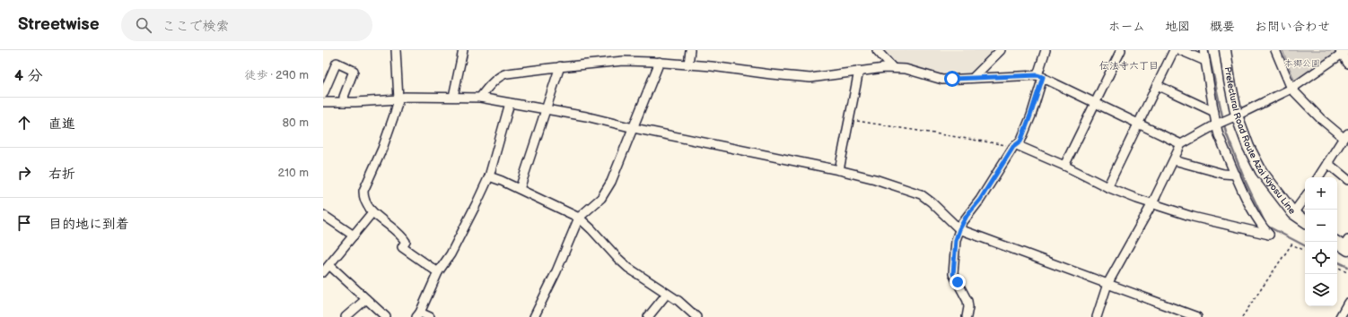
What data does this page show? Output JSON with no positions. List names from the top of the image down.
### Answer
{
  "streets": {
    "main road": ["Prefectural Road Route Azai Kiyosu Line"]
  },
  "districts": ["伝法寺六丁目"],
  "parks": ["本郷公園"],
  "page": {
    "header": "Streetwise",
    "search": "ここで検索",
    "nav": [
      "ホーム",
      "地図",
      "概要",
      "お問い合わせ"
    ],
    "heading": ["4 分", "徒歩 · 290 m"],
    "list": [
      ["直進", "80 m"],
      ["右折", "210 m"],
      "目的地に到着"
    ],
    "map_buttons": ["+", "−"]
  }
}
